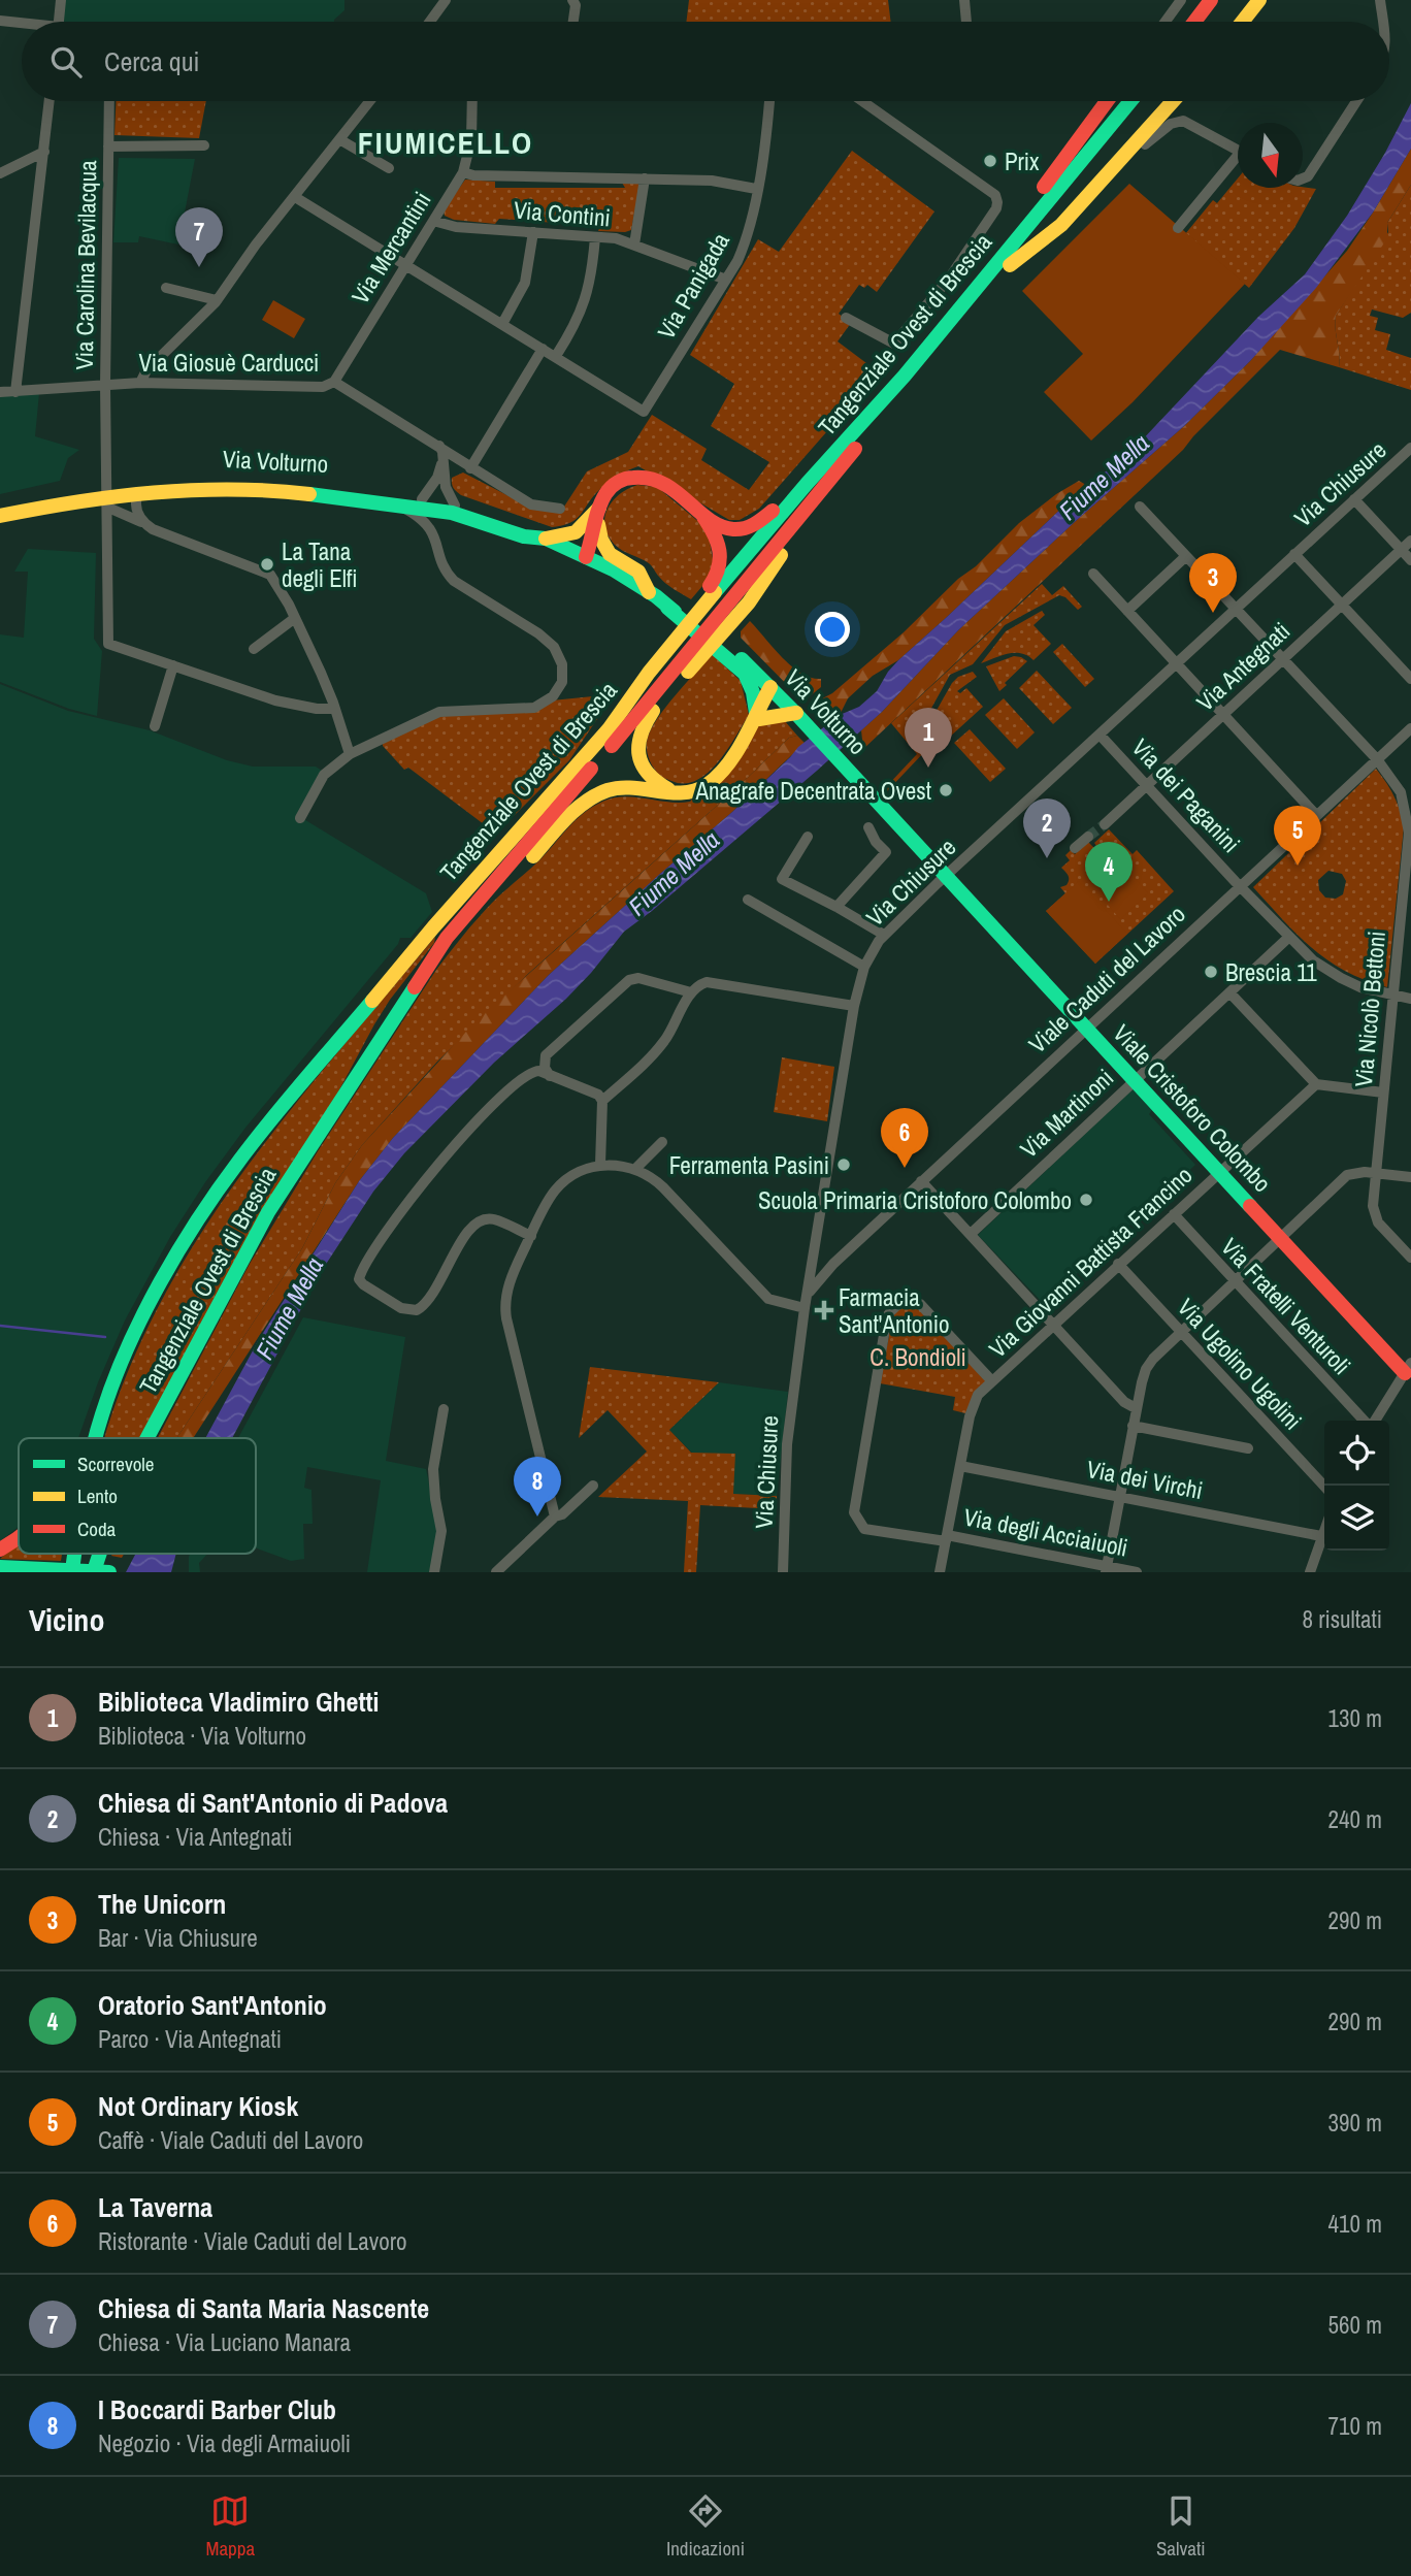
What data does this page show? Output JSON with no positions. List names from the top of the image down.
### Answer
{
  "streets": {
    "main road": ["Tangenziale Ovest di Brescia", "Via Volturno", "Viale Cristoforo Colombo"],
    "street": [
      "Via Contini",
      "Via Mercantini",
      "Via Carolina Bevilacqua",
      "Via Panigada",
      "Via Giosuè Carducci",
      "Via Chiusure",
      "Via Antegnati",
      "Via dei Paganini",
      "Viale Caduti del Lavoro",
      "Via Nicolò Bettoni",
      "Via Martinoni",
      "Via Giovanni Battista Francino",
      "Via Fratelli Venturoli",
      "Via Ugolino Ugolini",
      "Via dei Virchi",
      "Via degli Acciaiuoli"
    ]
  },
  "crossings": [
    ["Via Contini", "Via Mercantini"],
    ["Via Contini", "Via Panigada"],
    ["Via Mercantini", "Via Giosuè Carducci"],
    ["Via Carolina Bevilacqua", "Via Giosuè Carducci"],
    ["Via Carolina Bevilacqua", "Via Volturno"],
    ["Via Volturno", "Via Chiusure"],
    ["Via Volturno", "Viale Cristoforo Colombo"],
    ["Via Chiusure", "Via dei Paganini"],
    ["Via Chiusure", "Viale Caduti del Lavoro"],
    ["Via Chiusure", "Via Nicolò Bettoni"],
    ["Via Chiusure", "Viale Cristoforo Colombo"],
    ["Via Antegnati", "Via dei Paganini"],
    ["Via Antegnati", "Via Nicolò Bettoni"],
    ["Via dei Paganini", "Viale Caduti del Lavoro"],
    ["Via dei Paganini", "Via Nicolò Bettoni"],
    ["Via dei Paganini", "Via Martinoni"],
    ["Viale Caduti del Lavoro", "Via Nicolò Bettoni"],
    ["Viale Caduti del Lavoro", "Viale Cristoforo Colombo"],
    ["Viale Cristoforo Colombo", "Via Martinoni"],
    ["Viale Cristoforo Colombo", "Via Giovanni Battista Francino"],
    ["Via Giovanni Battista Francino", "Via Fratelli Venturoli"],
    ["Via Giovanni Battista Francino", "Via Ugolino Ugolini"],
    ["Via Giovanni Battista Francino", "Via dei Virchi"],
    ["Via Giovanni Battista Francino", "Via degli Acciaiuoli"]
  ],
  "districts": ["FIUMICELLO"],
  "water": ["Fiume Mella"],
  "parks": ["C. Bondioli"],
  "places": {
    "other": [
      "Prix",
      "La Tana degli Elfi",
      "Anagrafe Decentrata Ovest",
      "Brescia 11",
      "Ferramenta Pasini",
      "Scuola Primaria Cristoforo Colombo"
    ],
    "health": ["Farmacia Sant'Antonio"]
  },
  "legend": ["Scorrevole", "Lento", "Coda"],
  "north": "bottom",
  "page": {
    "search": "Cerca qui",
    "pins": [
      "7",
      "3",
      "1",
      "2",
      "5",
      "4",
      "6",
      "8"
    ],
    "heading": ["Vicino", "8 risultati"],
    "list": [
      {
        "mark": "1",
        "name": "Biblioteca Vladimiro Ghetti",
        "note": "Biblioteca · Via Volturno",
        "value": "130 m"
      },
      {
        "mark": "2",
        "name": "Chiesa di Sant'Antonio di Padova",
        "note": "Chiesa · Via Antegnati",
        "value": "240 m"
      },
      {
        "mark": "3",
        "name": "The Unicorn",
        "note": "Bar · Via Chiusure",
        "value": "290 m"
      },
      {
        "mark": "4",
        "name": "Oratorio Sant'Antonio",
        "note": "Parco · Via Antegnati",
        "value": "290 m"
      },
      {
        "mark": "5",
        "name": "Not Ordinary Kiosk",
        "note": "Caffè · Viale Caduti del Lavoro",
        "value": "390 m"
      },
      {
        "mark": "6",
        "name": "La Taverna",
        "note": "Ristorante · Viale Caduti del Lavoro",
        "value": "410 m"
      },
      {
        "mark": "7",
        "name": "Chiesa di Santa Maria Nascente",
        "note": "Chiesa · Via Luciano Manara",
        "value": "560 m"
      },
      {
        "mark": "8",
        "name": "I Boccardi Barber Club",
        "note": "Negozio · Via degli Armaiuoli",
        "value": "710 m"
      }
    ],
    "nav": ["Mappa", "Indicazioni", "Salvati"]
  }
}
